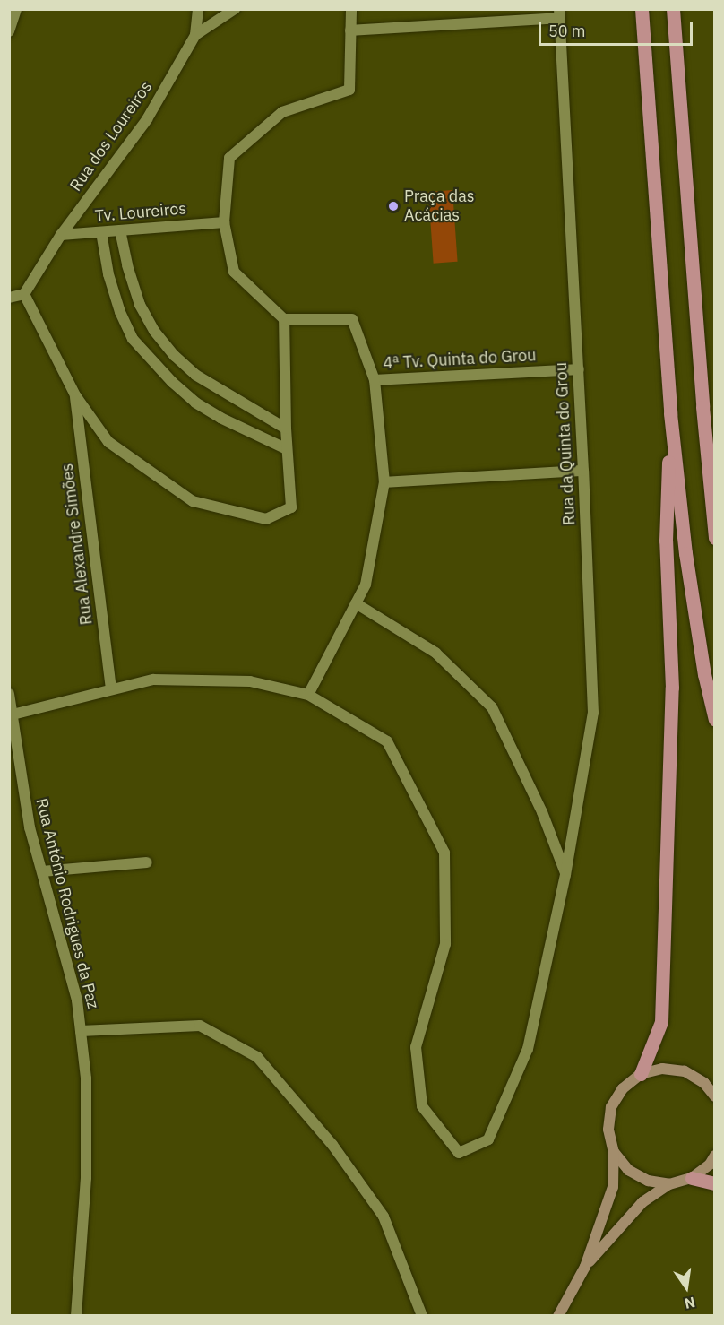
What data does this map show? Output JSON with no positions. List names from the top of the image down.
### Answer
{
  "streets": {
    "street": [
      "Rua dos Loureiros",
      "Tv. Loureiros",
      "4ª Tv. Quinta do Grou",
      "Rua da Quinta do Grou",
      "Rua Alexandre Simões",
      "Rua António Rodrigues da Paz"
    ]
  },
  "crossings": [
    ["Rua dos Loureiros", "Tv. Loureiros"],
    ["4ª Tv. Quinta do Grou", "Rua da Quinta do Grou"]
  ],
  "places": ["Praça das Acácias"],
  "scale_bar": "50 m",
  "north": "bottom"
}
